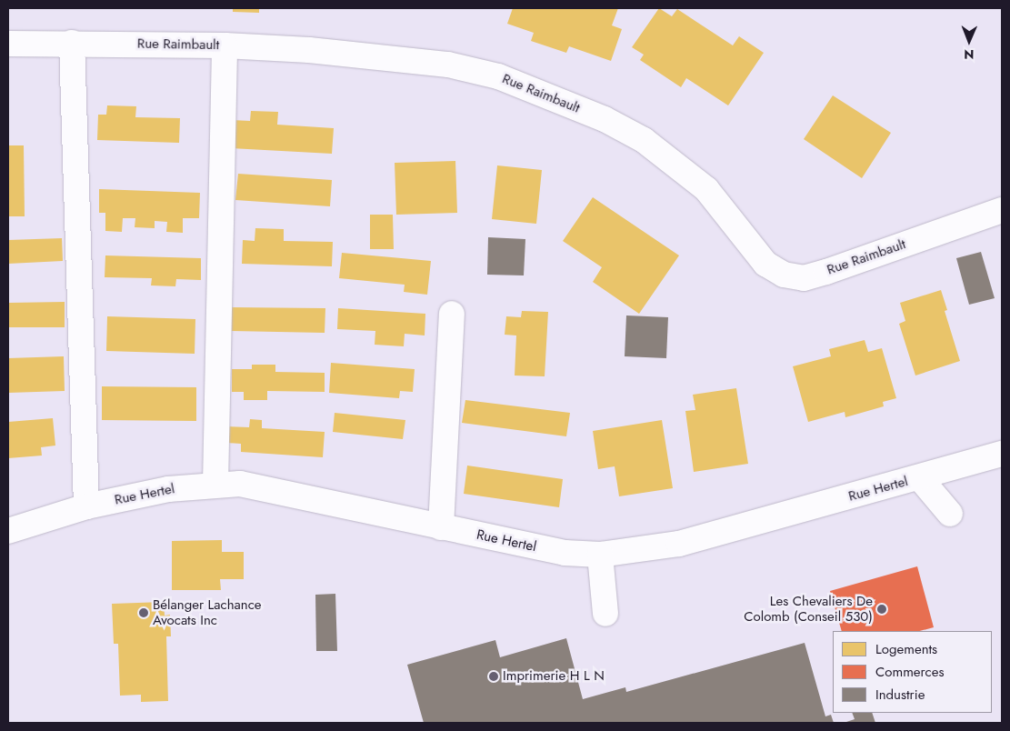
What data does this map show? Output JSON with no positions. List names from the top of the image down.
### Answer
{
  "streets": {
    "street": ["Rue Raimbault", "Rue Hertel"]
  },
  "places": ["Les Chevaliers De Colomb (Conseil 530)", "Bélanger Lachance Avocats Inc", "Imprimerie H L N"],
  "legend": ["Logements", "Commerces", "Industrie"],
  "north": "bottom"
}
